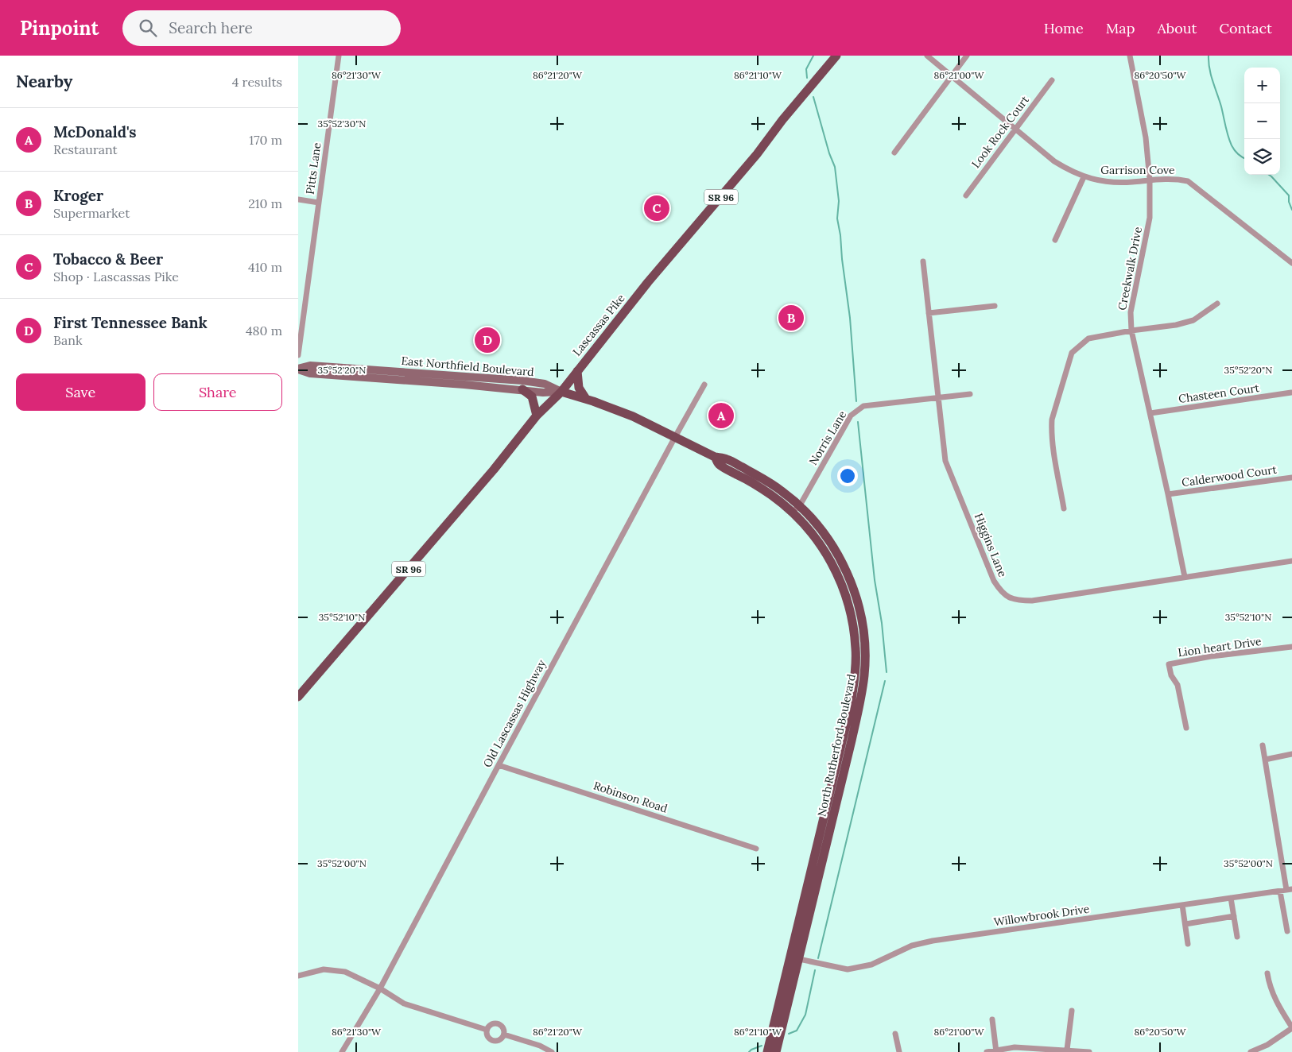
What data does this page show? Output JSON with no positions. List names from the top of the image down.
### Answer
{
  "streets": {
    "main road": [
      "SR 96",
      "Lascassas Pike",
      "East Northfield Boulevard",
      "North Rutherford Boulevard"
    ],
    "street": [
      "Look Rock Court",
      "Pitts Lane",
      "Garrison Cove",
      "Creekwalk Drive",
      "Chasteen Court",
      "Norris Lane",
      "Calderwood Court",
      "Higgins Lane",
      "Lion heart Drive",
      "Old Lascassas Highway",
      "Robinson Road",
      "Willowbrook Drive"
    ]
  },
  "crossings": [
    ["Look Rock Court", "Garrison Cove"],
    ["Garrison Cove", "Creekwalk Drive"],
    ["Creekwalk Drive", "Chasteen Court"],
    ["Creekwalk Drive", "Calderwood Court"],
    ["Creekwalk Drive", "Higgins Lane"],
    ["Lascassas Pike", "East Northfield Boulevard"],
    ["Lascassas Pike", "North Rutherford Boulevard"],
    ["East Northfield Boulevard", "North Rutherford Boulevard"],
    ["Norris Lane", "Higgins Lane"],
    ["Norris Lane", "North Rutherford Boulevard"],
    ["Old Lascassas Highway", "North Rutherford Boulevard"],
    ["Old Lascassas Highway", "Robinson Road"],
    ["North Rutherford Boulevard", "Willowbrook Drive"]
  ],
  "page": {
    "header": "Pinpoint",
    "search": "Search here",
    "nav": [
      "Home",
      "Map",
      "About",
      "Contact"
    ],
    "heading": ["Nearby", "4 results"],
    "map_buttons": ["+", "−"],
    "list": [
      {
        "mark": "A",
        "name": "McDonald's",
        "note": "Restaurant",
        "value": "170 m"
      },
      {
        "mark": "B",
        "name": "Kroger",
        "note": "Supermarket",
        "value": "210 m"
      },
      {
        "mark": "C",
        "name": "Tobacco & Beer",
        "note": "Shop · Lascassas Pike",
        "value": "410 m"
      },
      {
        "mark": "D",
        "name": "First Tennessee Bank",
        "note": "Bank",
        "value": "480 m"
      }
    ],
    "pins": [
      "C",
      "B",
      "D",
      "A"
    ],
    "buttons": ["Save", "Share"]
  },
  "coordinates": [
    "86°21'30\"W",
    "86°21'20\"W",
    "86°21'10\"W",
    "86°21'00\"W",
    "86°20'50\"W",
    "35°52'30\"N",
    "35°52'20\"N",
    "35°52'10\"N",
    "35°52'00\"N"
  ]
}
